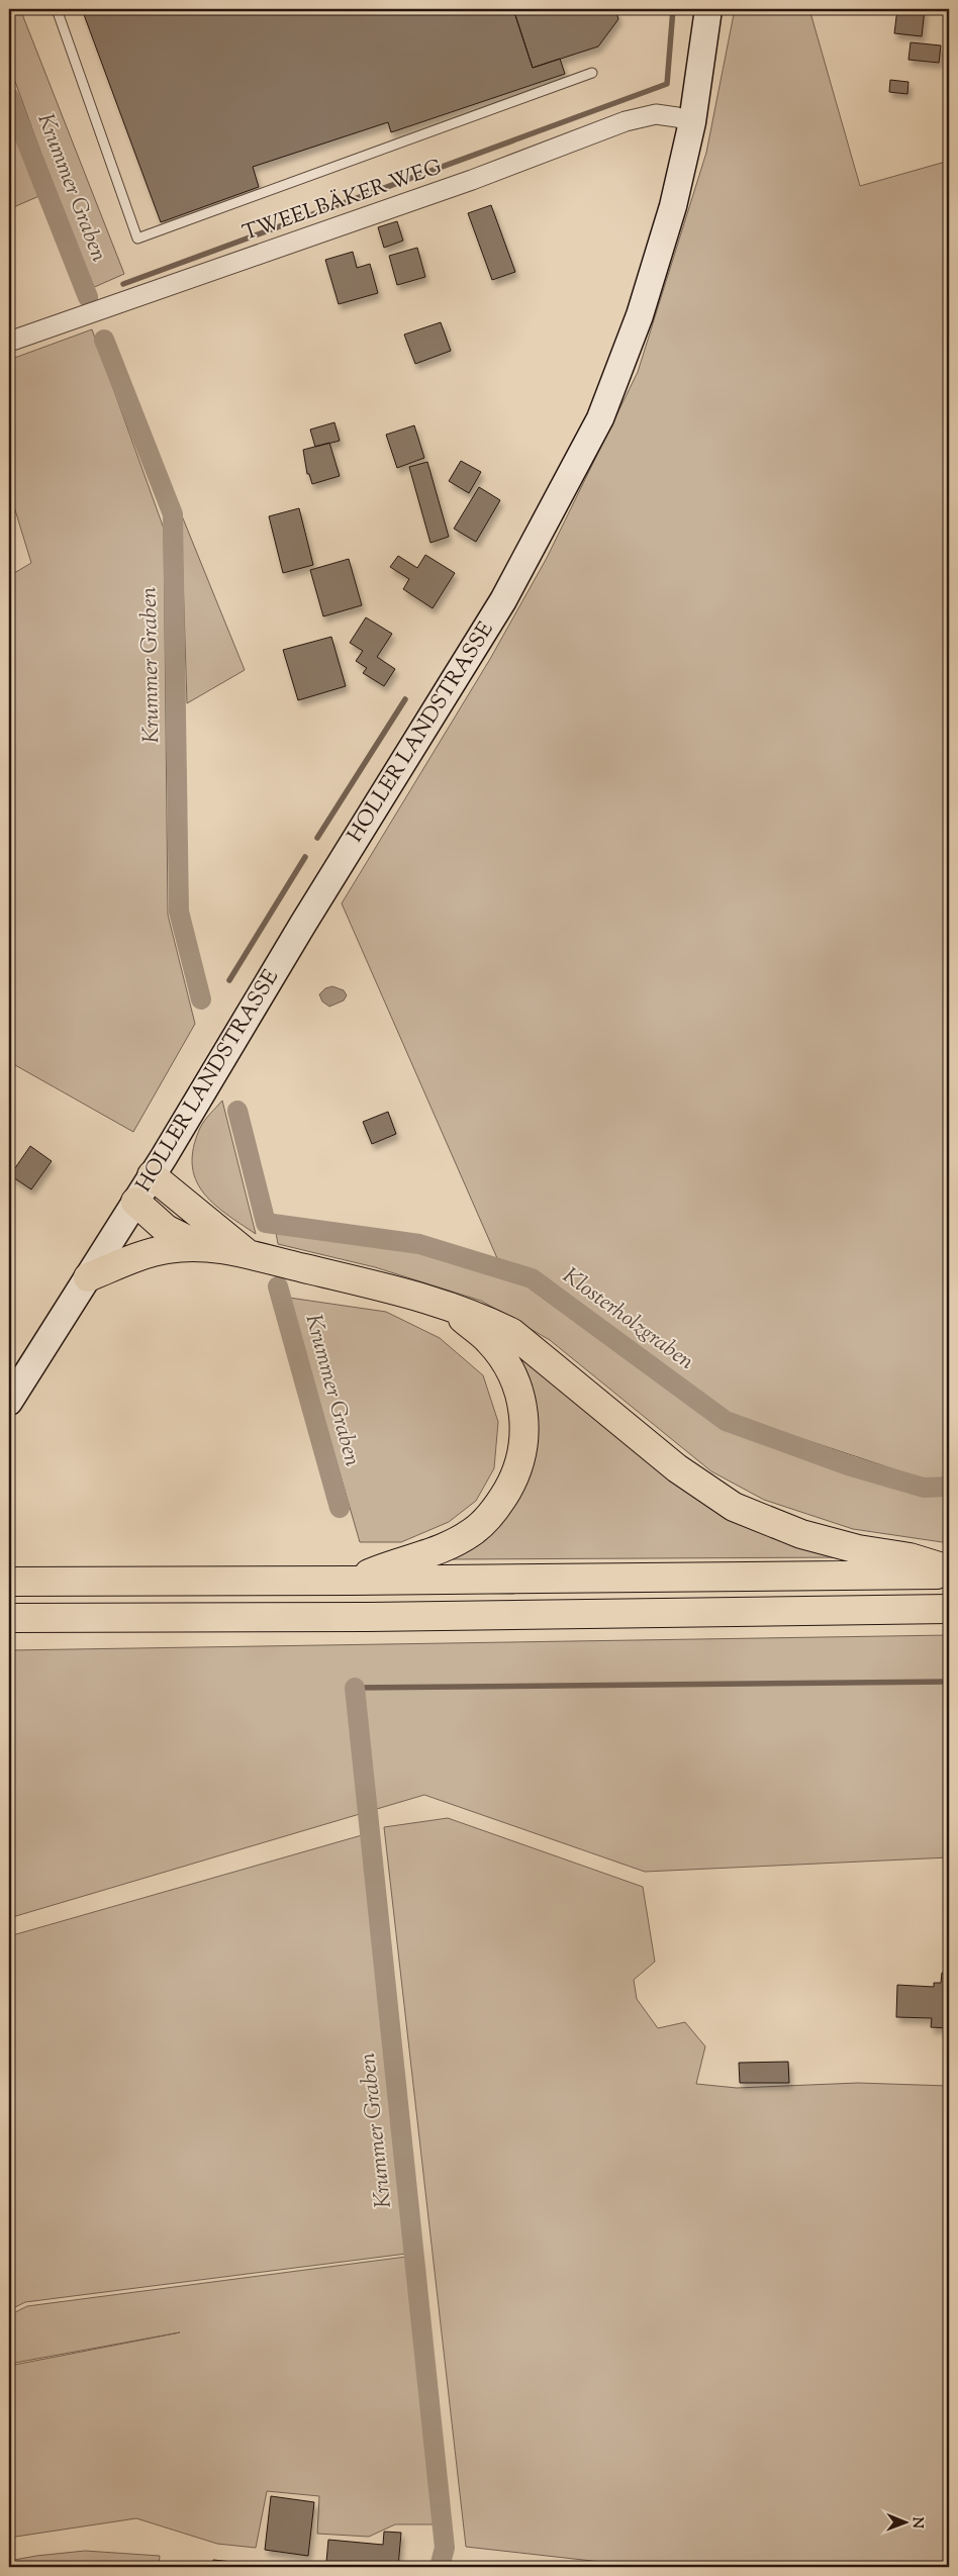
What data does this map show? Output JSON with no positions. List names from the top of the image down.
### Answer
{
  "streets": {
    "main road": ["HOLLER LANDSTRASSE"],
    "street": ["TWEELBÄKER WEG"]
  },
  "crossings": [
    ["TWEELBÄKER WEG", "HOLLER LANDSTRASSE"]
  ],
  "water": ["Krummer Graben", "Klosterholzgraben"],
  "north": "right"
}
